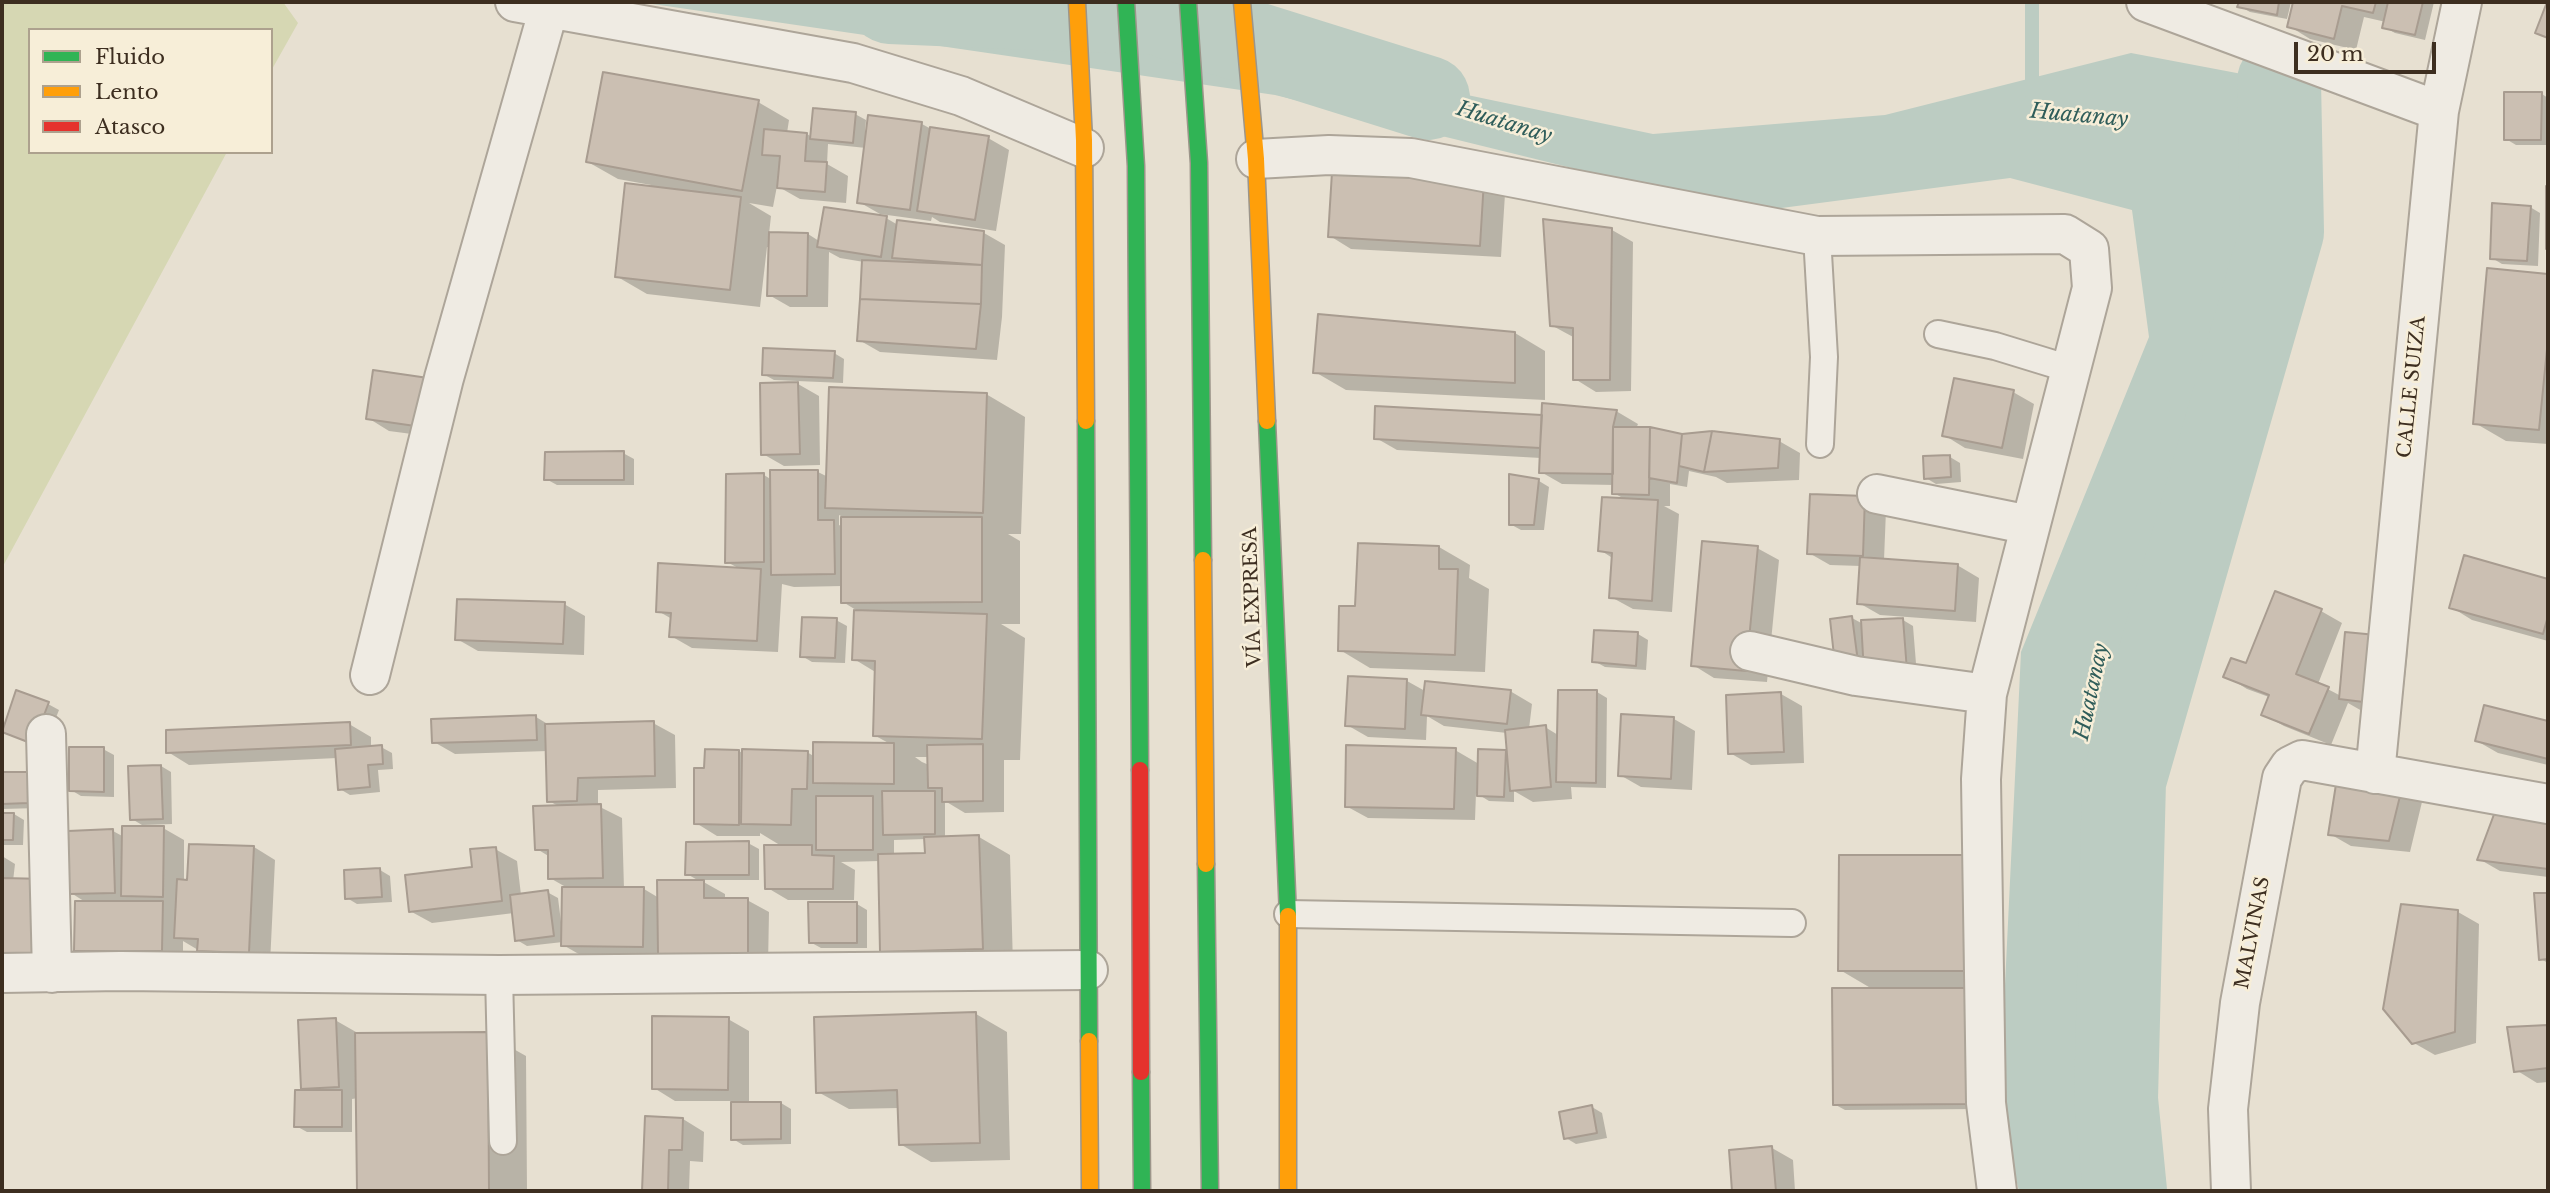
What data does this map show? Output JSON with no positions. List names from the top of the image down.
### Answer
{
  "streets": {
    "main road": ["VÍA EXPRESA"],
    "street": ["CALLE SUIZA", "MALVINAS"]
  },
  "crossings": [
    ["CALLE SUIZA", "MALVINAS"]
  ],
  "water": ["Huatanay"],
  "legend": ["Fluido", "Lento", "Atasco"],
  "scale_bar": "20 m"
}
